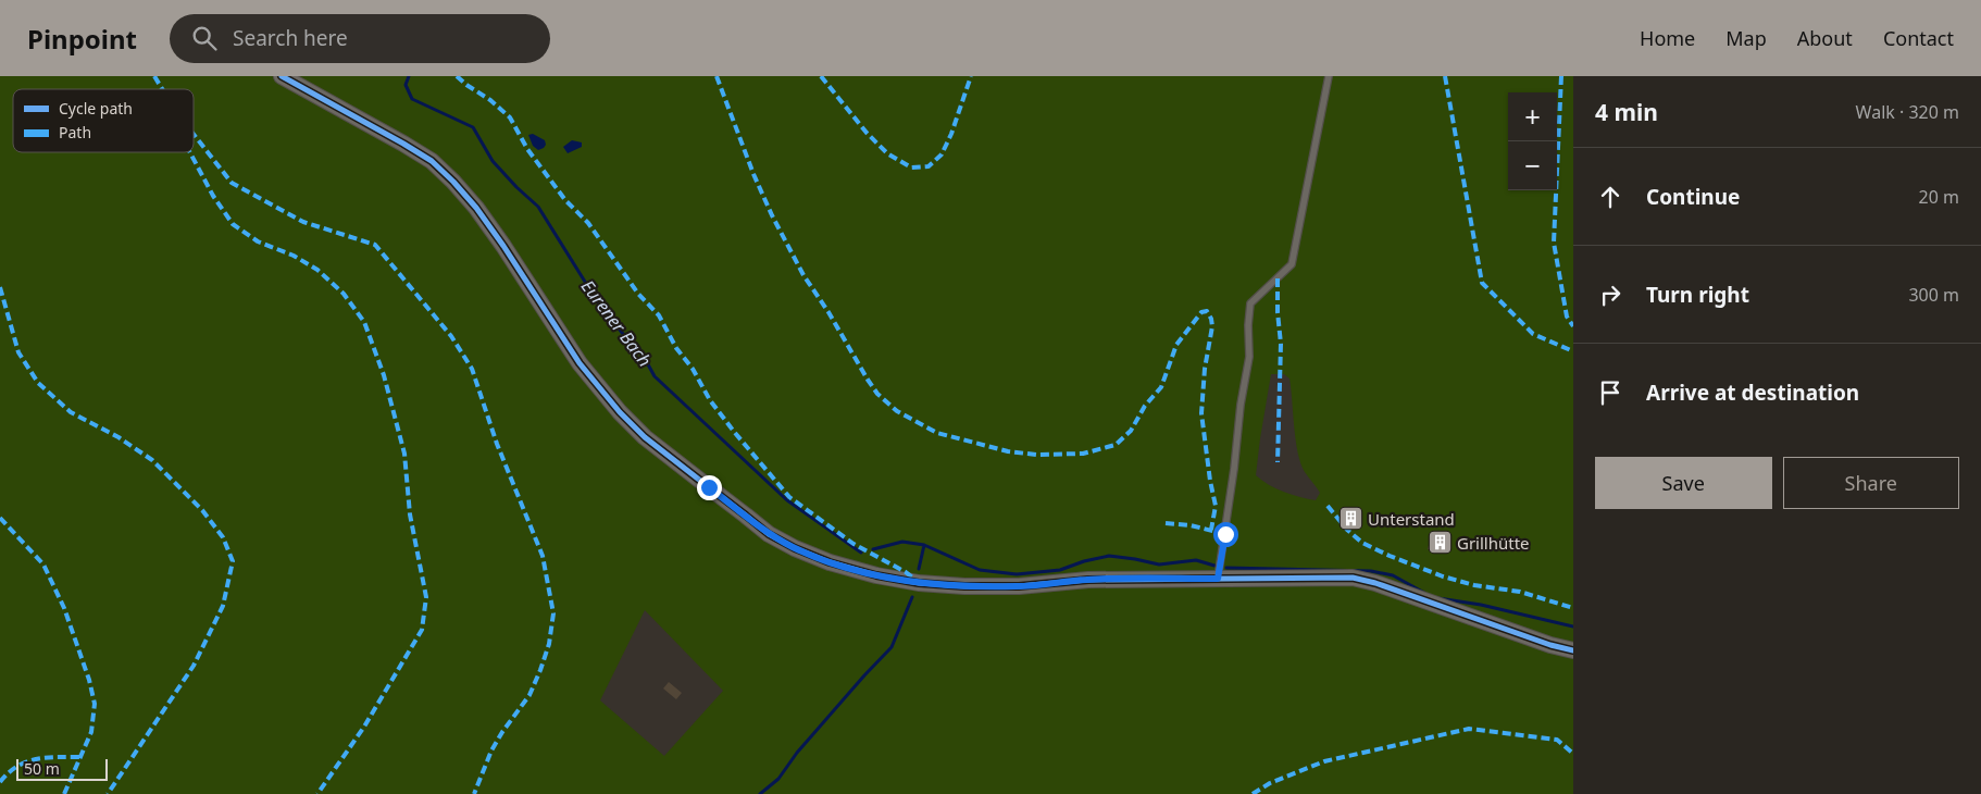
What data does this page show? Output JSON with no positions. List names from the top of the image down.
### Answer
{
  "water": ["Eurener Bach"],
  "places": {
    "building": ["Unterstand", "Grillhütte"]
  },
  "legend": ["Cycle path", "Path"],
  "scale_bar": "50 m",
  "page": {
    "header": "Pinpoint",
    "search": "Search here",
    "nav": [
      "Home",
      "Map",
      "About",
      "Contact"
    ],
    "heading": ["4 min", "Walk · 320 m"],
    "map_buttons": ["+", "−"],
    "list": [
      ["Continue", "20 m"],
      ["Turn right", "300 m"],
      "Arrive at destination"
    ],
    "buttons": ["Save", "Share"],
    "scale": "50 m"
  }
}
